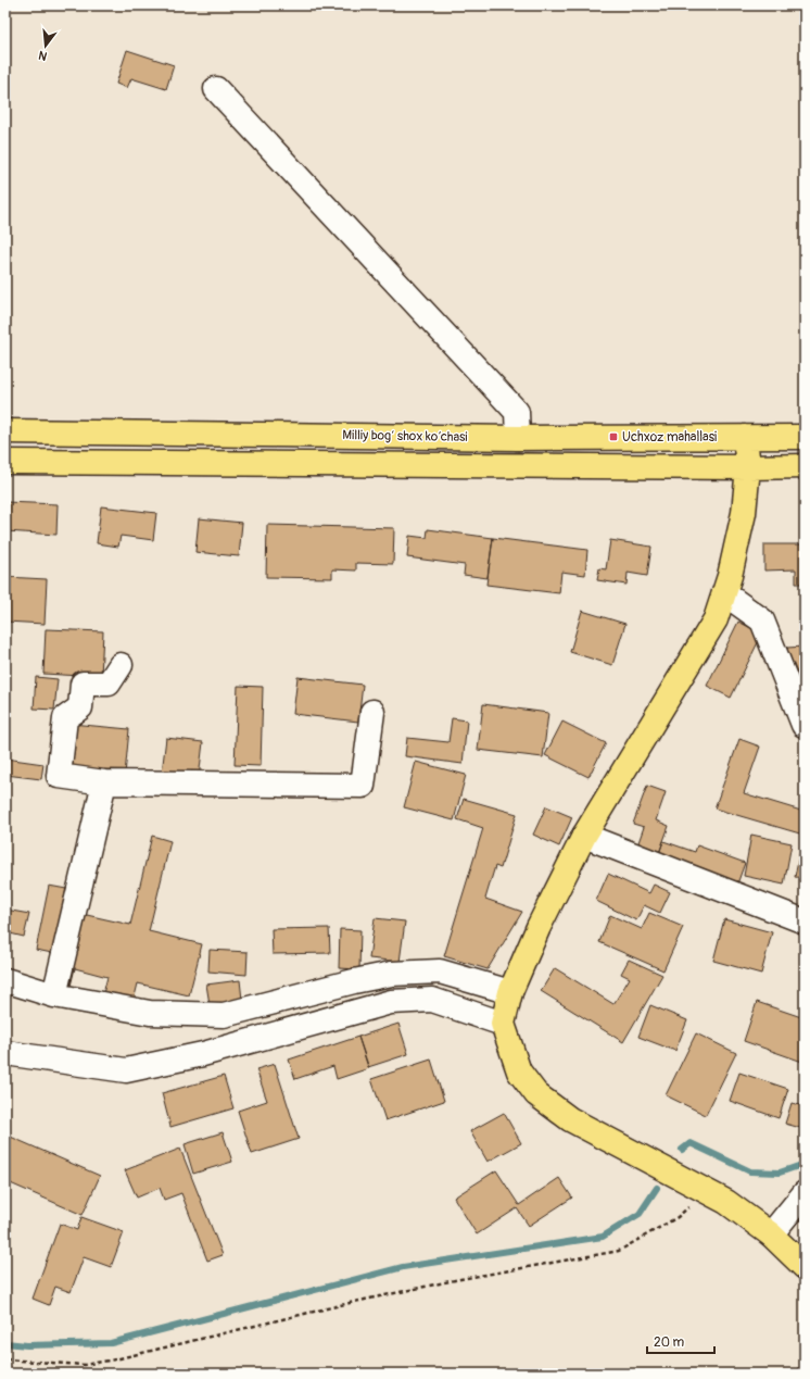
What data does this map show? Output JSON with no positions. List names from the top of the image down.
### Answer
{
  "streets": {
    "main road": ["Milliy bog‘ shox ko‘chasi"]
  },
  "places": {
    "transit": ["Uchxoz mahallasi"]
  },
  "scale_bar": "20 m",
  "north": "bottom"
}
